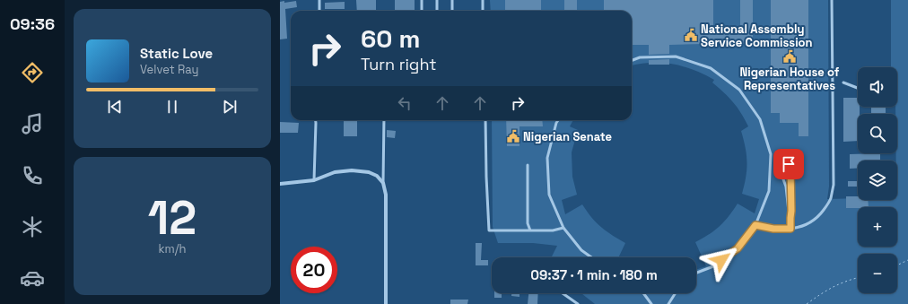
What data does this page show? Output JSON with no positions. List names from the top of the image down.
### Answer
{
  "places": {
    "public building": ["National Assembly Service Commission", "Nigerian House of Representatives", "Nigerian Senate"]
  },
  "page": {
    "tabs": "09:36",
    "turn": ["60 m", "Turn right"],
    "song": ["Static Love", "Velvet Ray"],
    "map_buttons": ["+", "−"],
    "tile": ["12", "km/h"],
    "limit": "20",
    "trip": "09:37 · 1 min · 180 m"
  }
}
